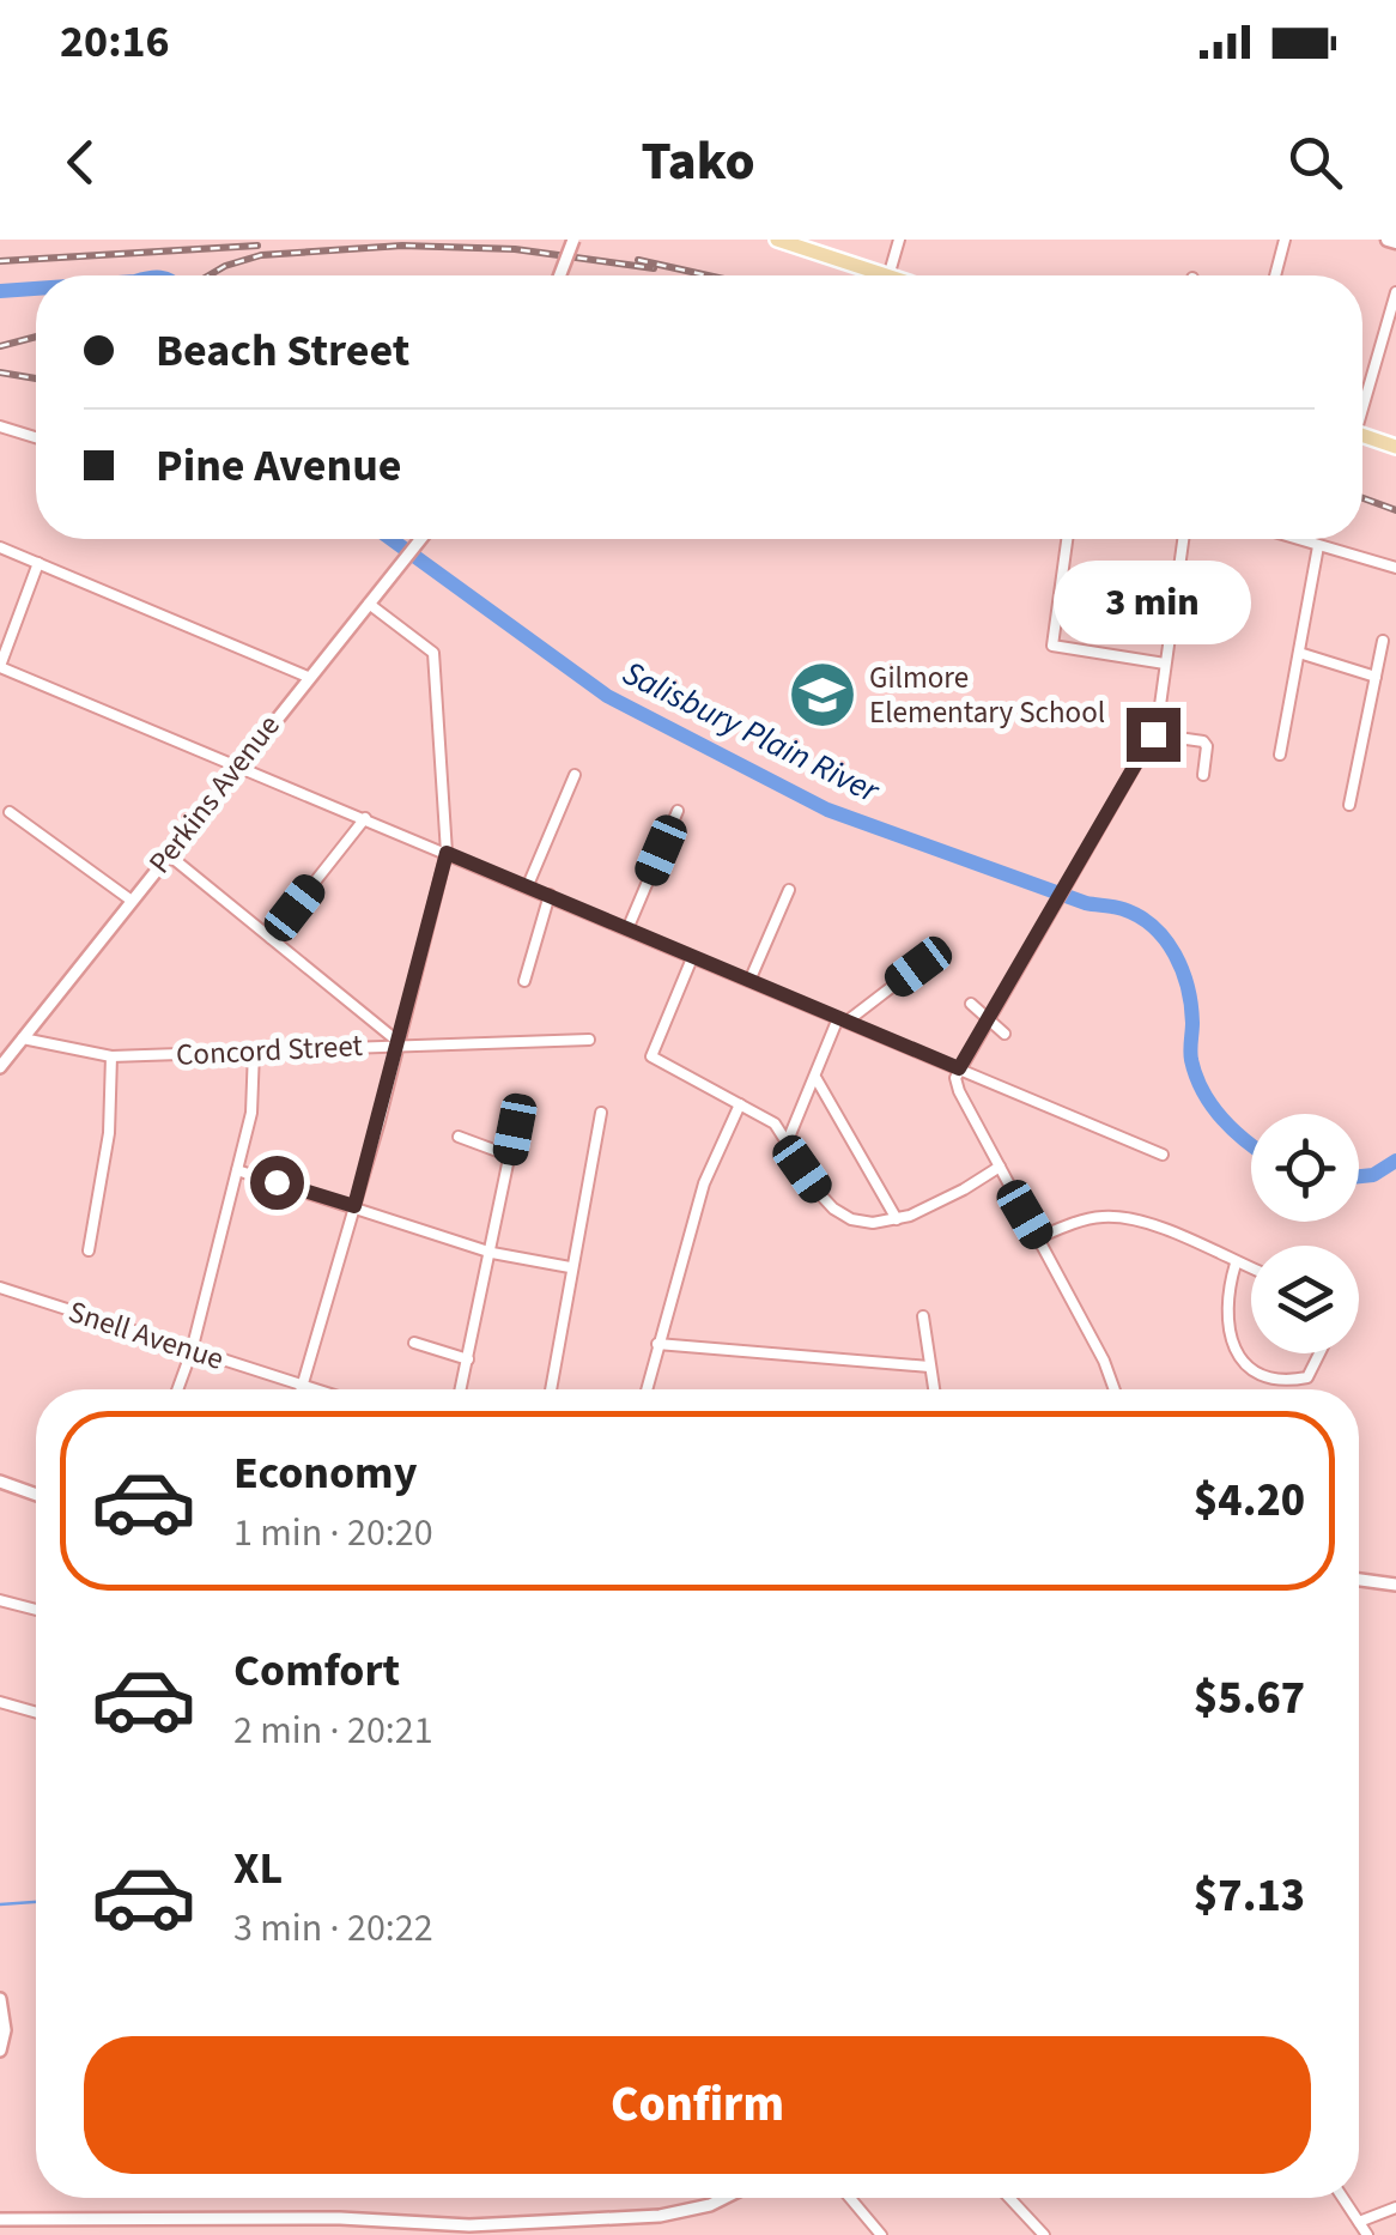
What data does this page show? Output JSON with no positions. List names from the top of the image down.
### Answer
{
  "streets": {
    "street": ["Perkins Avenue", "Concord Street", "Snell Avenue"]
  },
  "crossings": [
    ["Perkins Avenue", "Concord Street"]
  ],
  "water": ["Salisbury Plain River"],
  "places": {
    "school or university": ["Gilmore Elementary School"]
  },
  "page": {
    "status": "20:16",
    "header": "Tako",
    "banner": ["Beach Street", "Pine Avenue"],
    "bubble": "3 min",
    "list": [
      {
        "name": "Economy",
        "note": "1 min · 20:20",
        "value": "$4.20"
      },
      {
        "name": "Comfort",
        "note": "2 min · 20:21",
        "value": "$5.67"
      },
      {
        "name": "XL",
        "note": "3 min · 20:22",
        "value": "$7.13"
      }
    ],
    "buttons": "Confirm"
  }
}
